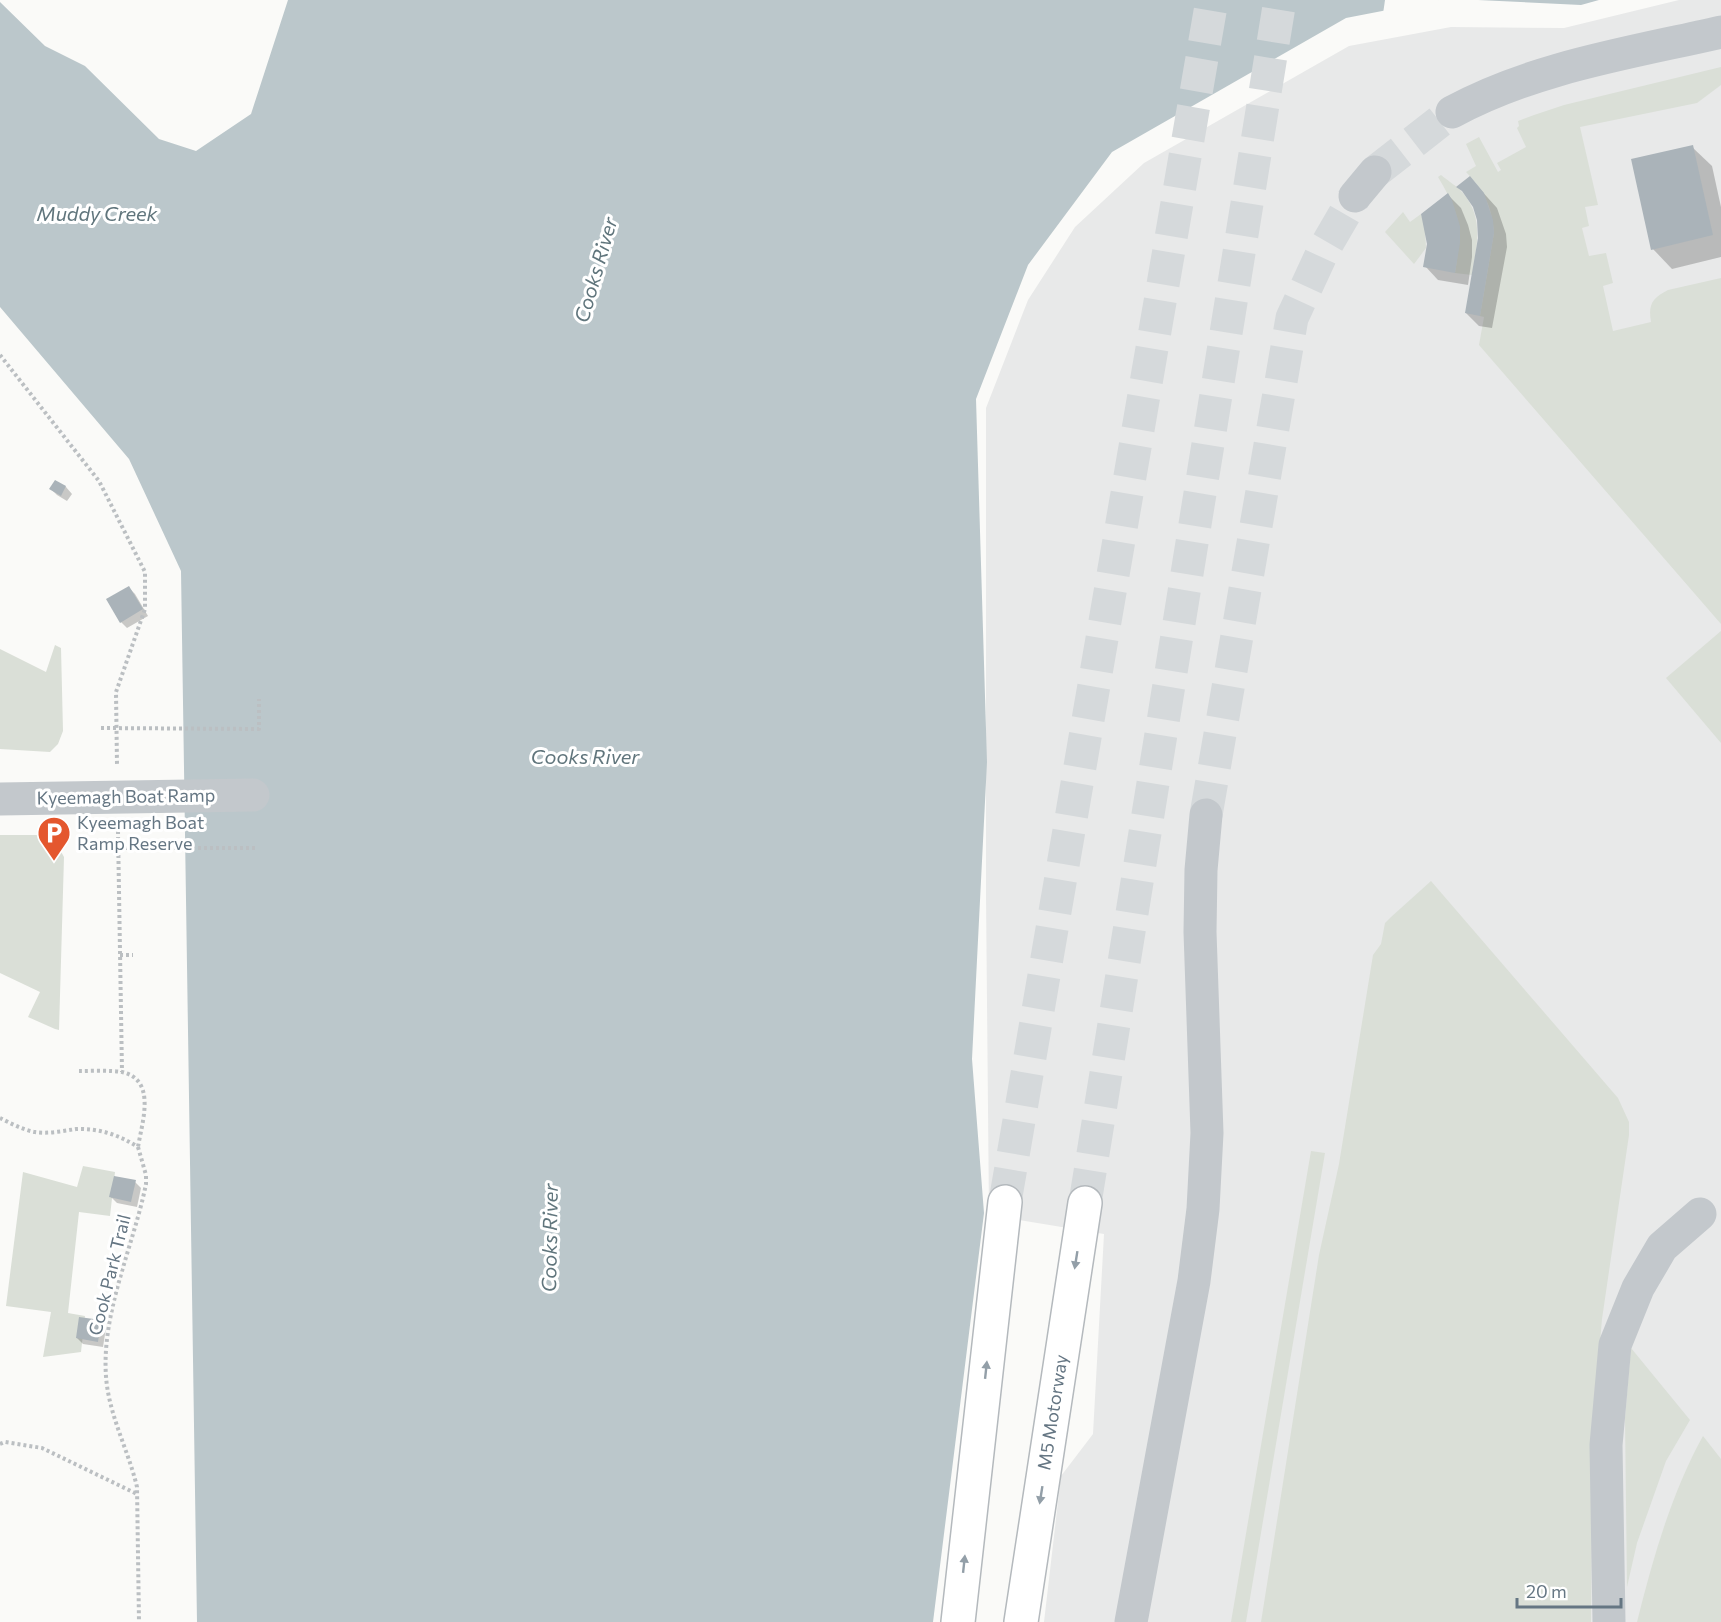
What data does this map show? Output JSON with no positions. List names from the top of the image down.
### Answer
{
  "streets": {
    "highway": ["M5 Motorway"],
    "lane": ["Kyeemagh Boat Ramp"],
    "path": ["Cook Park Trail"]
  },
  "water": ["Muddy Creek", "Cooks River"],
  "places": {
    "parking": ["Kyeemagh Boat Ramp Reserve"]
  },
  "scale_bar": "20 m"
}
